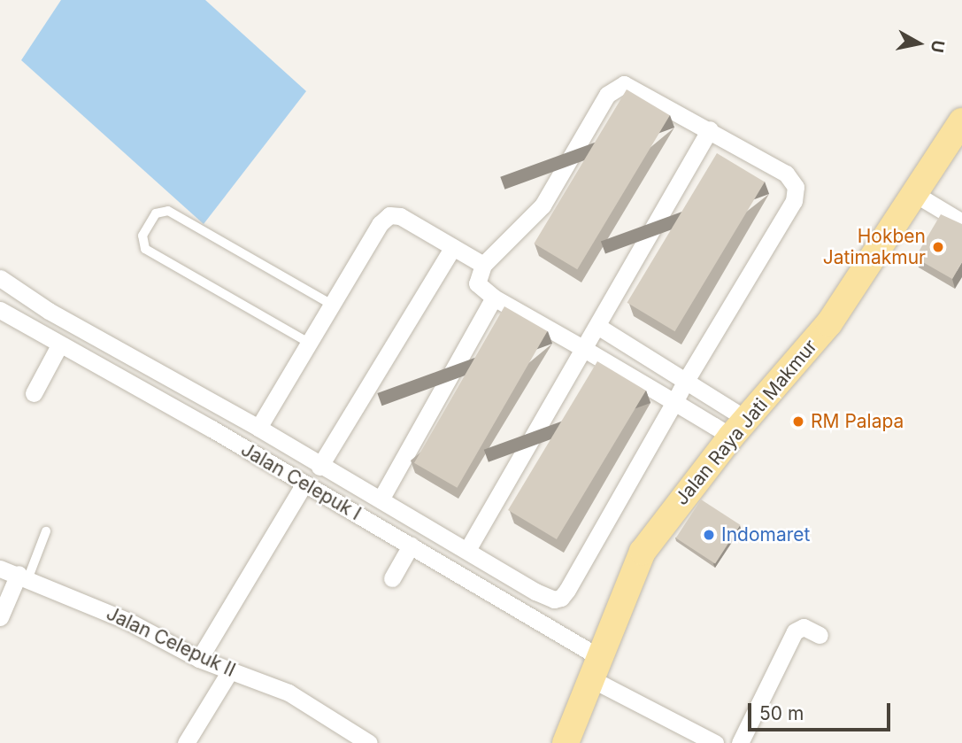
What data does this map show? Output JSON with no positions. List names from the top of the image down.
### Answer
{
  "streets": {
    "main road": ["Jalan Raya Jati Makmur"],
    "street": ["Jalan Celepuk I", "Jalan Celepuk II"]
  },
  "crossings": [
    ["Jalan Raya Jati Makmur", "Jalan Celepuk I"]
  ],
  "places": ["Hokben Jatimakmur", "RM Palapa", "Indomaret"],
  "scale_bar": "50 m",
  "north": "right"
}
